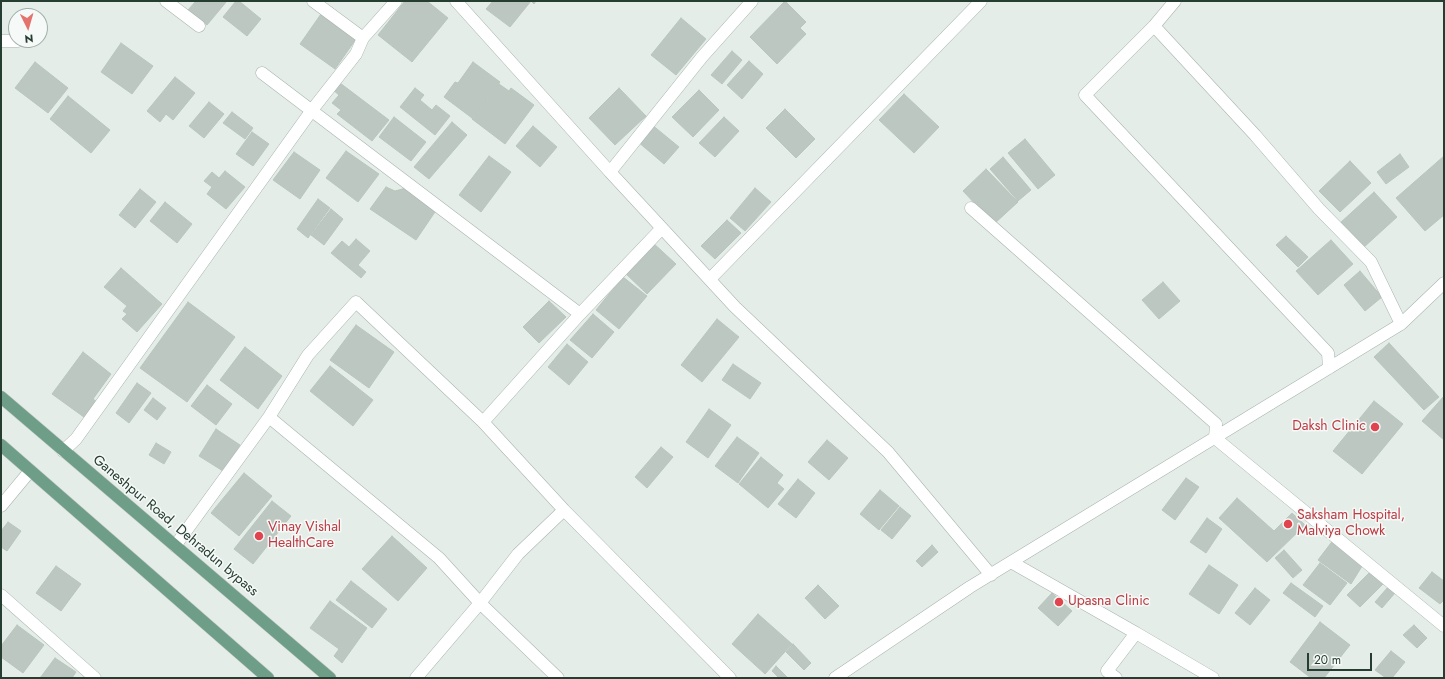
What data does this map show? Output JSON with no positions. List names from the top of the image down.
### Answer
{
  "streets": {
    "main road": ["Ganeshpur Road, Dehradun bypass"]
  },
  "places": [
    "Daksh Clinic",
    "Saksham Hospital, Malviya Chowk",
    "Vinay Vishal HealthCare",
    "Upasna Clinic"
  ],
  "scale_bar": "20 m",
  "north": "bottom"
}
